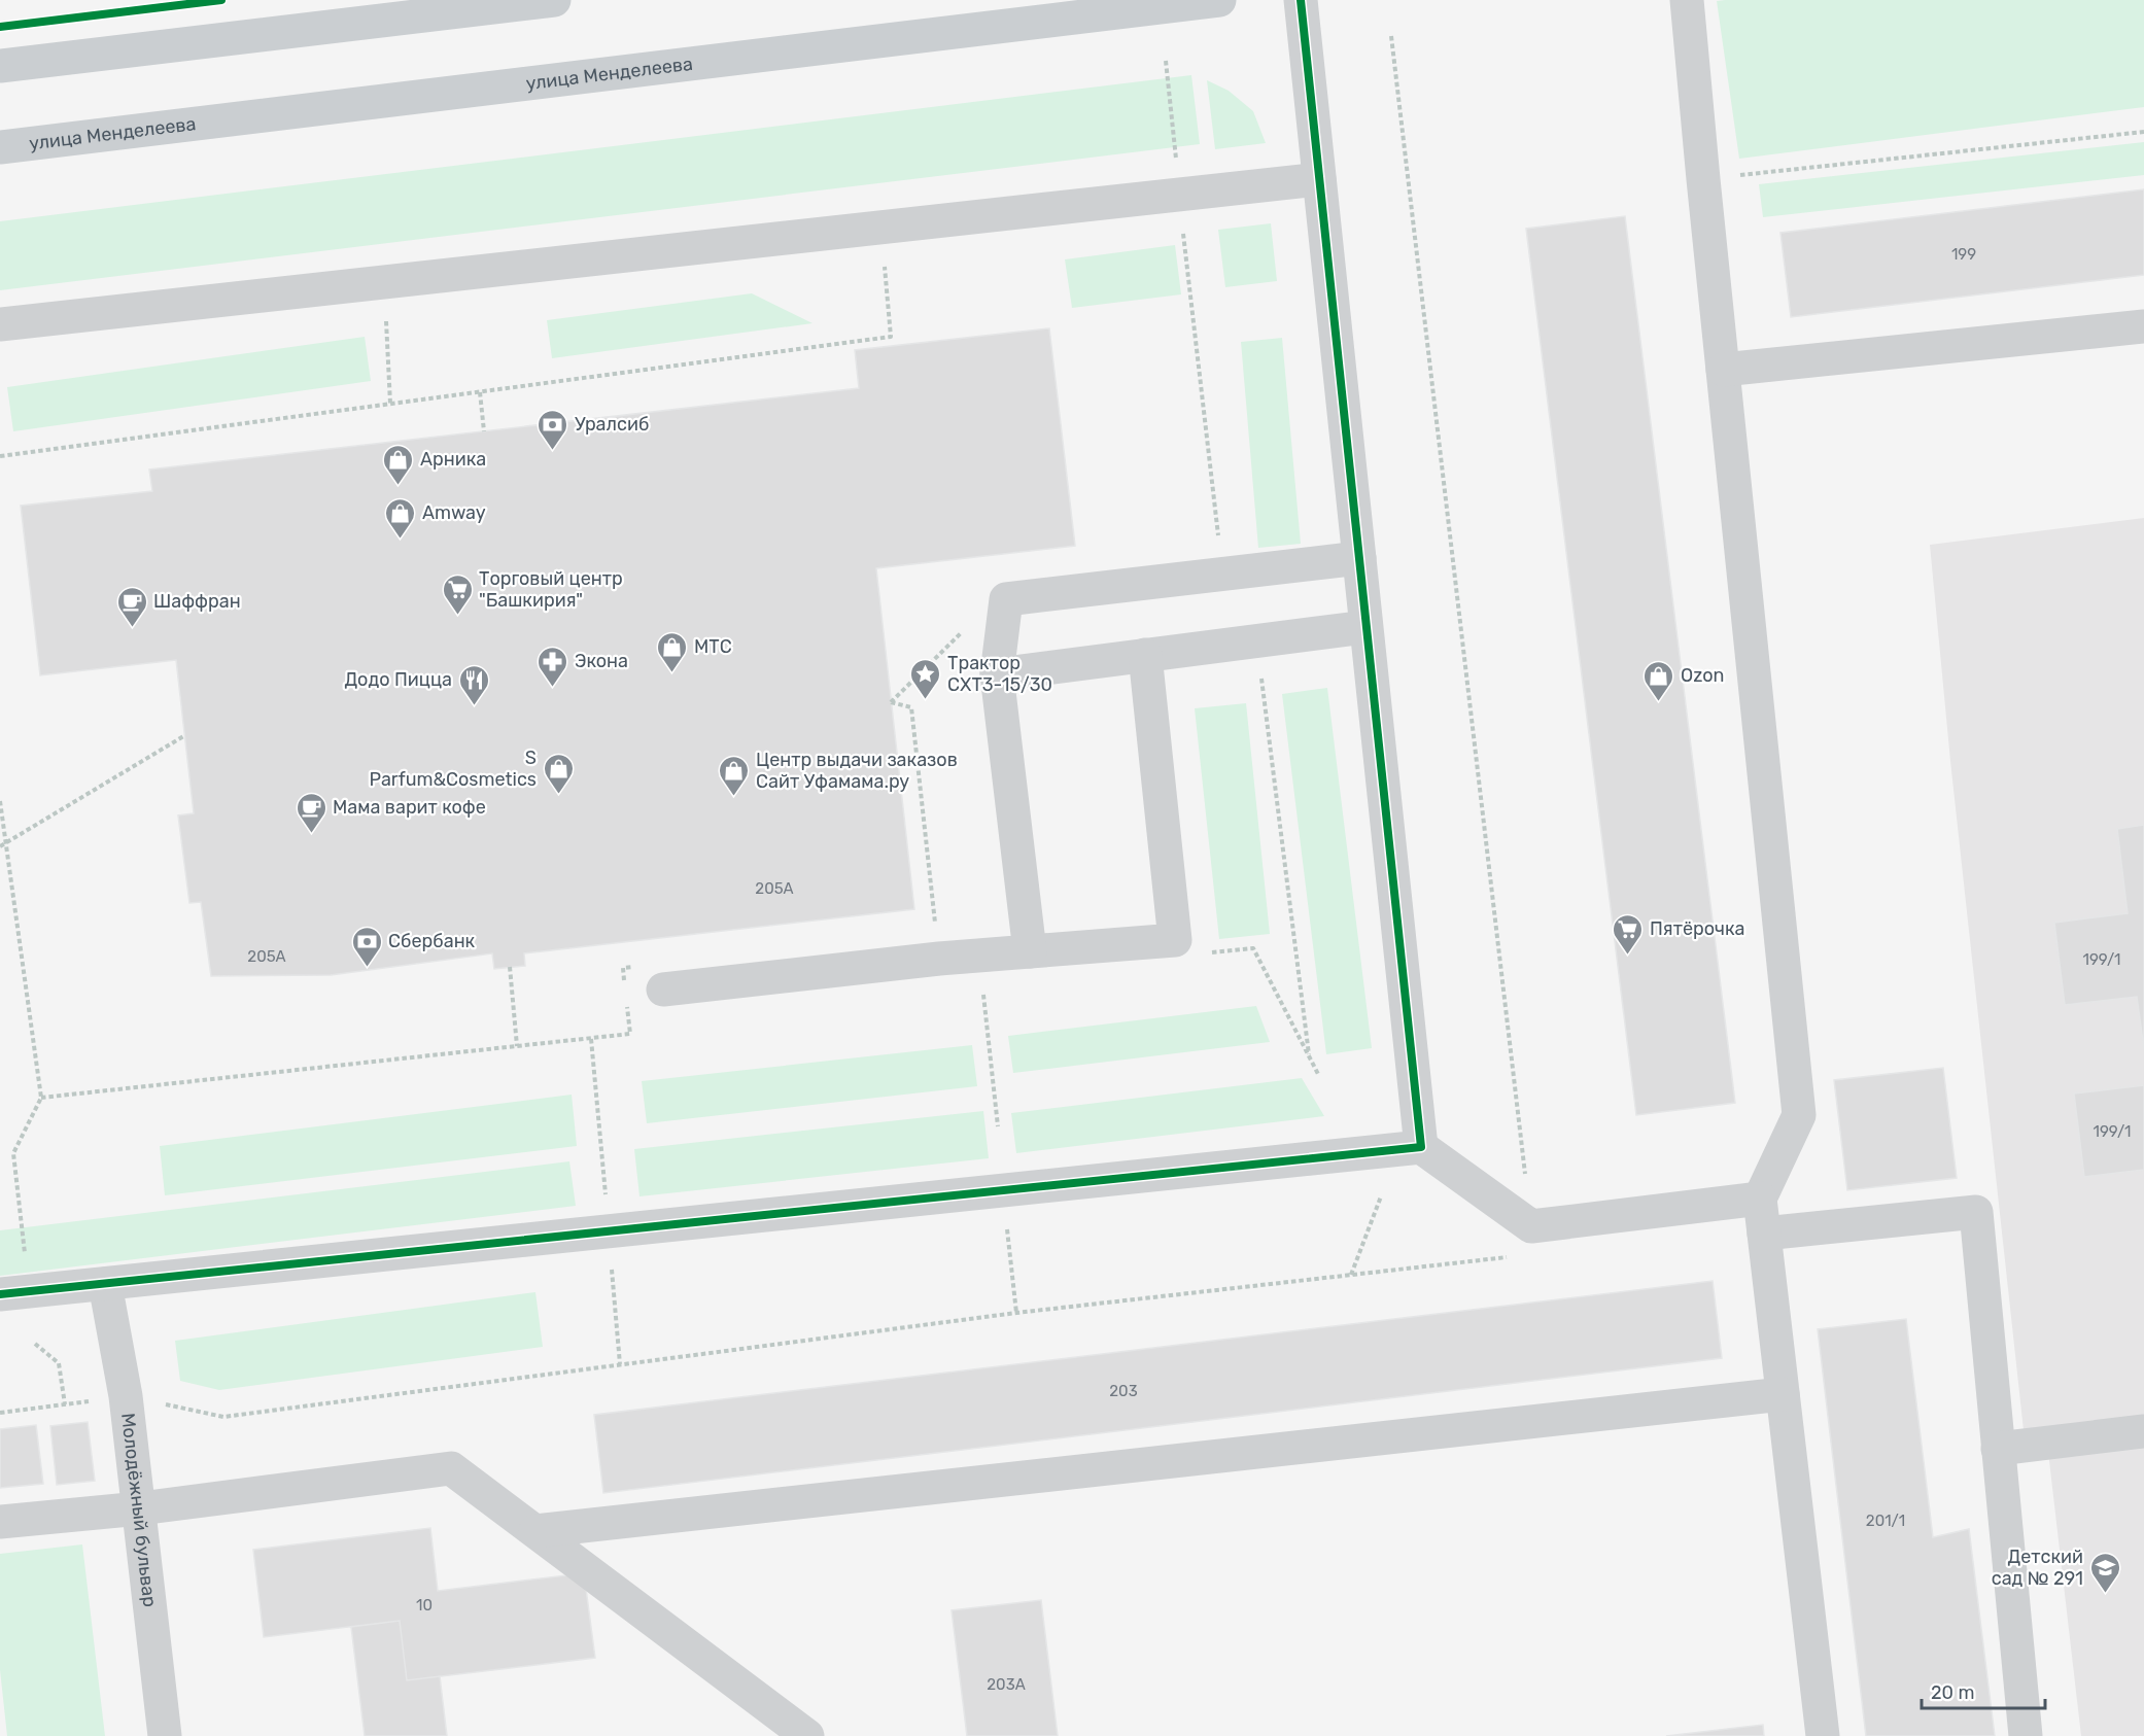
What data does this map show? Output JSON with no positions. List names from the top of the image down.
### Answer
{
  "streets": {
    "main road": ["улица Менделеева"],
    "street": ["Молодёжный бульвар"]
  },
  "places": {
    "bank": ["Уралсиб", "Сбербанк"],
    "shop": [
      "Арника",
      "Amway",
      "МТС",
      "Ozon",
      "S Parfum&Cosmetics",
      "Центр выдачи заказов Сайт Уфамама.ру"
    ],
    "supermarket": ["Торговый центр \"Башкирия\"", "Пятёрочка"],
    "cafe": ["Шаффран", "Мама варит кофе"],
    "pharmacy": ["Экона"],
    "place": ["Трактор СХТ3-15/30"],
    "restaurant": ["Додо Пицца"],
    "school or university": ["Детский сад № 291"]
  },
  "house_numbers": [
    "199",
    "205А",
    "205А",
    "199/1",
    "199/1",
    "203",
    "201/1",
    "10",
    "203А"
  ],
  "scale_bar": "20 m"
}
